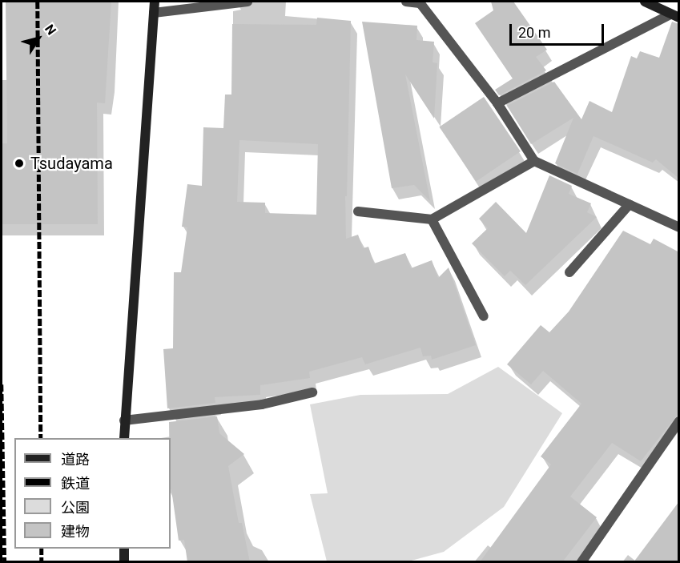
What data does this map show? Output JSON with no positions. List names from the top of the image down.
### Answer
{
  "places": ["Tsudayama"],
  "legend": [
    "道路",
    "鉄道",
    "公園",
    "建物"
  ],
  "scale_bar": "20 m",
  "north": "top right"
}
